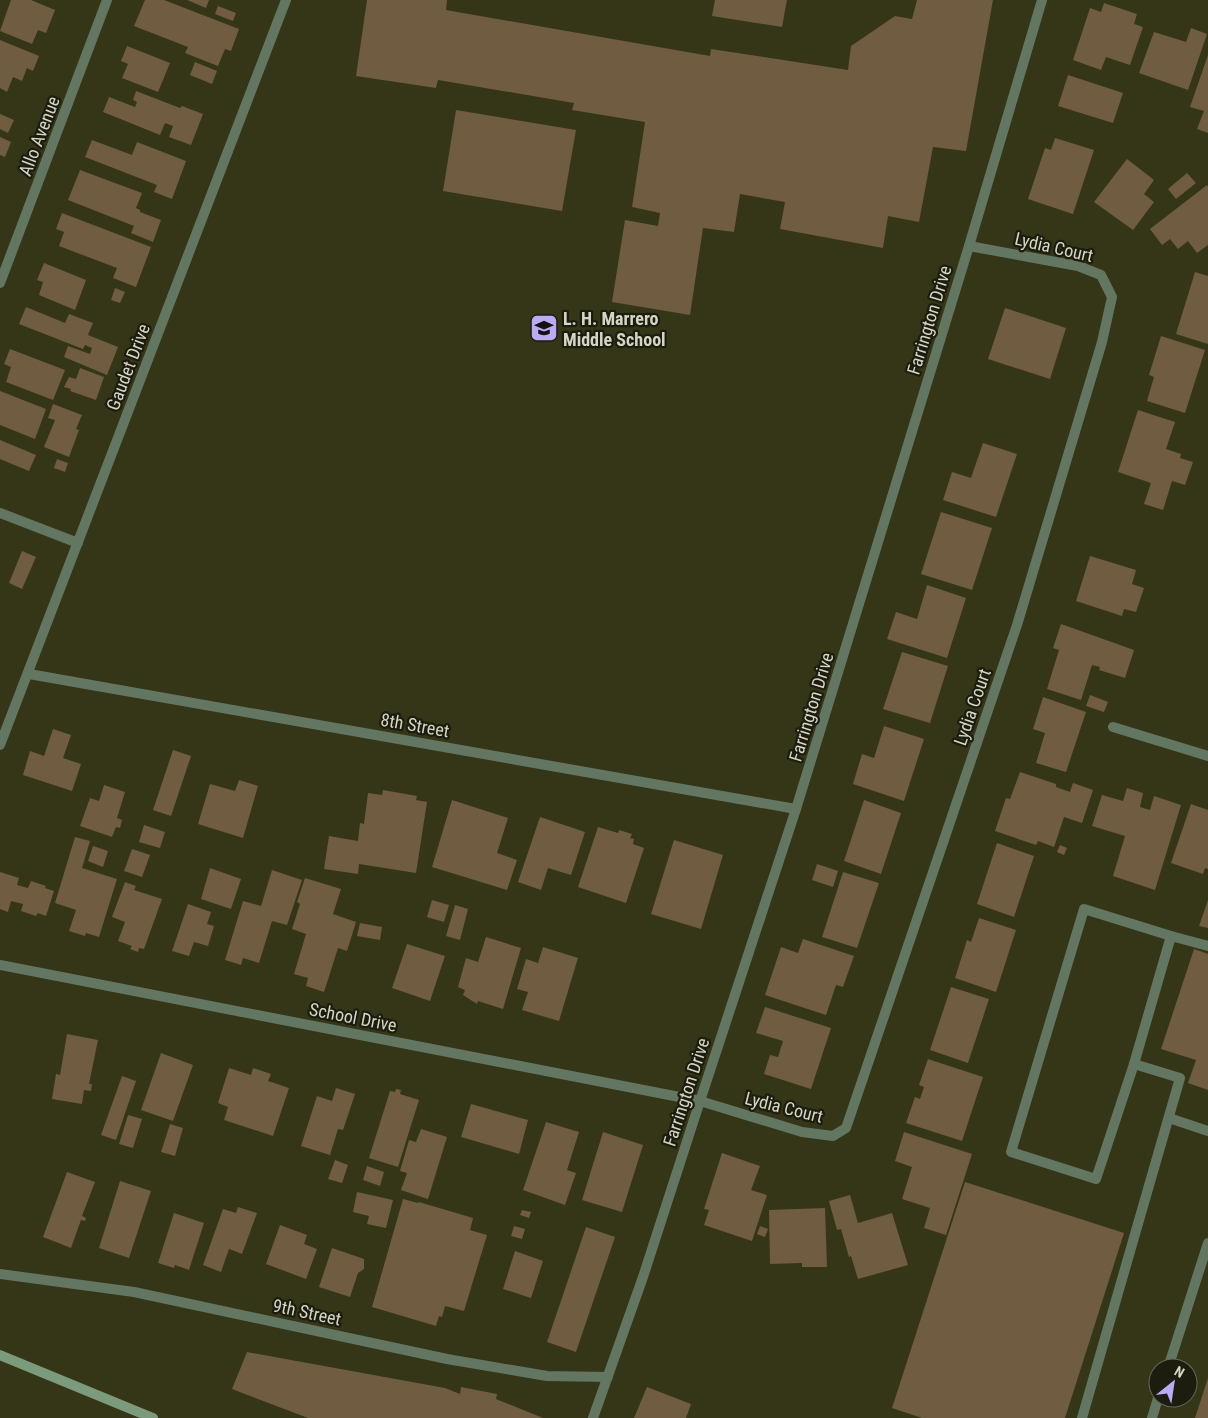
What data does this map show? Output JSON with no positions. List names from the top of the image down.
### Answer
{
  "streets": {
    "street": [
      "Allo Avenue",
      "Lydia Court",
      "Farrington Drive",
      "Gaudet Drive",
      "8th Street",
      "School Drive",
      "9th Street"
    ]
  },
  "crossings": [
    ["Lydia Court", "Farrington Drive"],
    ["Lydia Court", "School Drive"],
    ["Farrington Drive", "8th Street"],
    ["Farrington Drive", "School Drive"],
    ["Farrington Drive", "9th Street"],
    ["Gaudet Drive", "8th Street"]
  ],
  "places": {
    "school or university": ["L. H. Marrero Middle School"]
  },
  "north": "top right"
}
